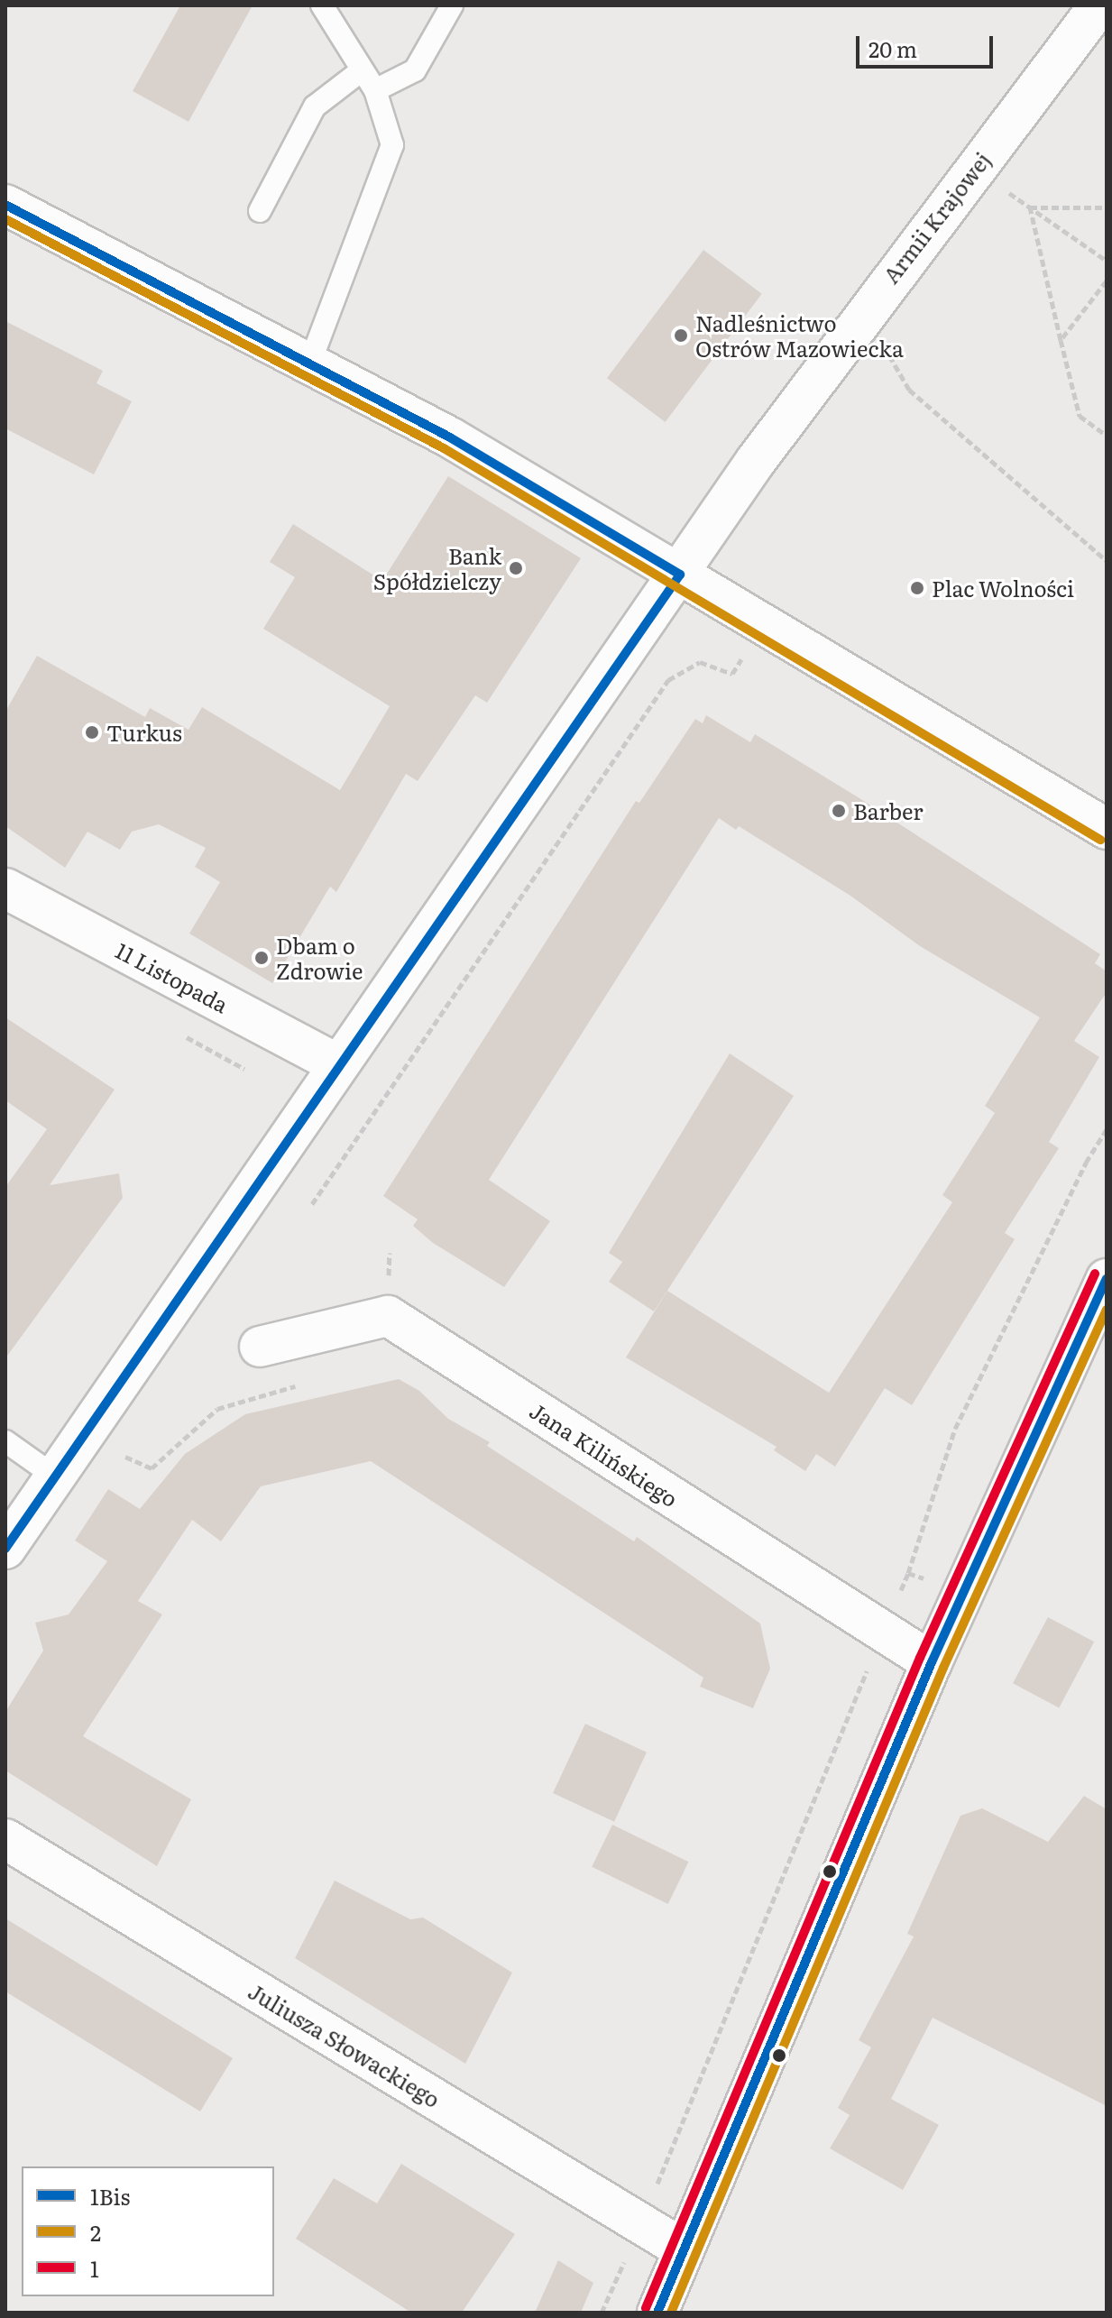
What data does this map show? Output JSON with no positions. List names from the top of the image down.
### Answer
{
  "streets": {
    "street": [
      "Armii Krajowej",
      "11 Listopada",
      "Jana Kilińskiego",
      "Juliusza Słowackiego"
    ]
  },
  "crossings": [
    ["Armii Krajowej", "11 Listopada"]
  ],
  "places": [
    "Nadleśnictwo Ostrów Mazowiecka",
    "Bank Spółdzielczy",
    "Plac Wolności",
    "Turkus",
    "Barber",
    "Dbam o Zdrowie"
  ],
  "lines": ["transit line 1Bis", "transit line 2", "transit line 1"],
  "legend": ["1Bis", "2", "1"],
  "scale_bar": "20 m"
}
